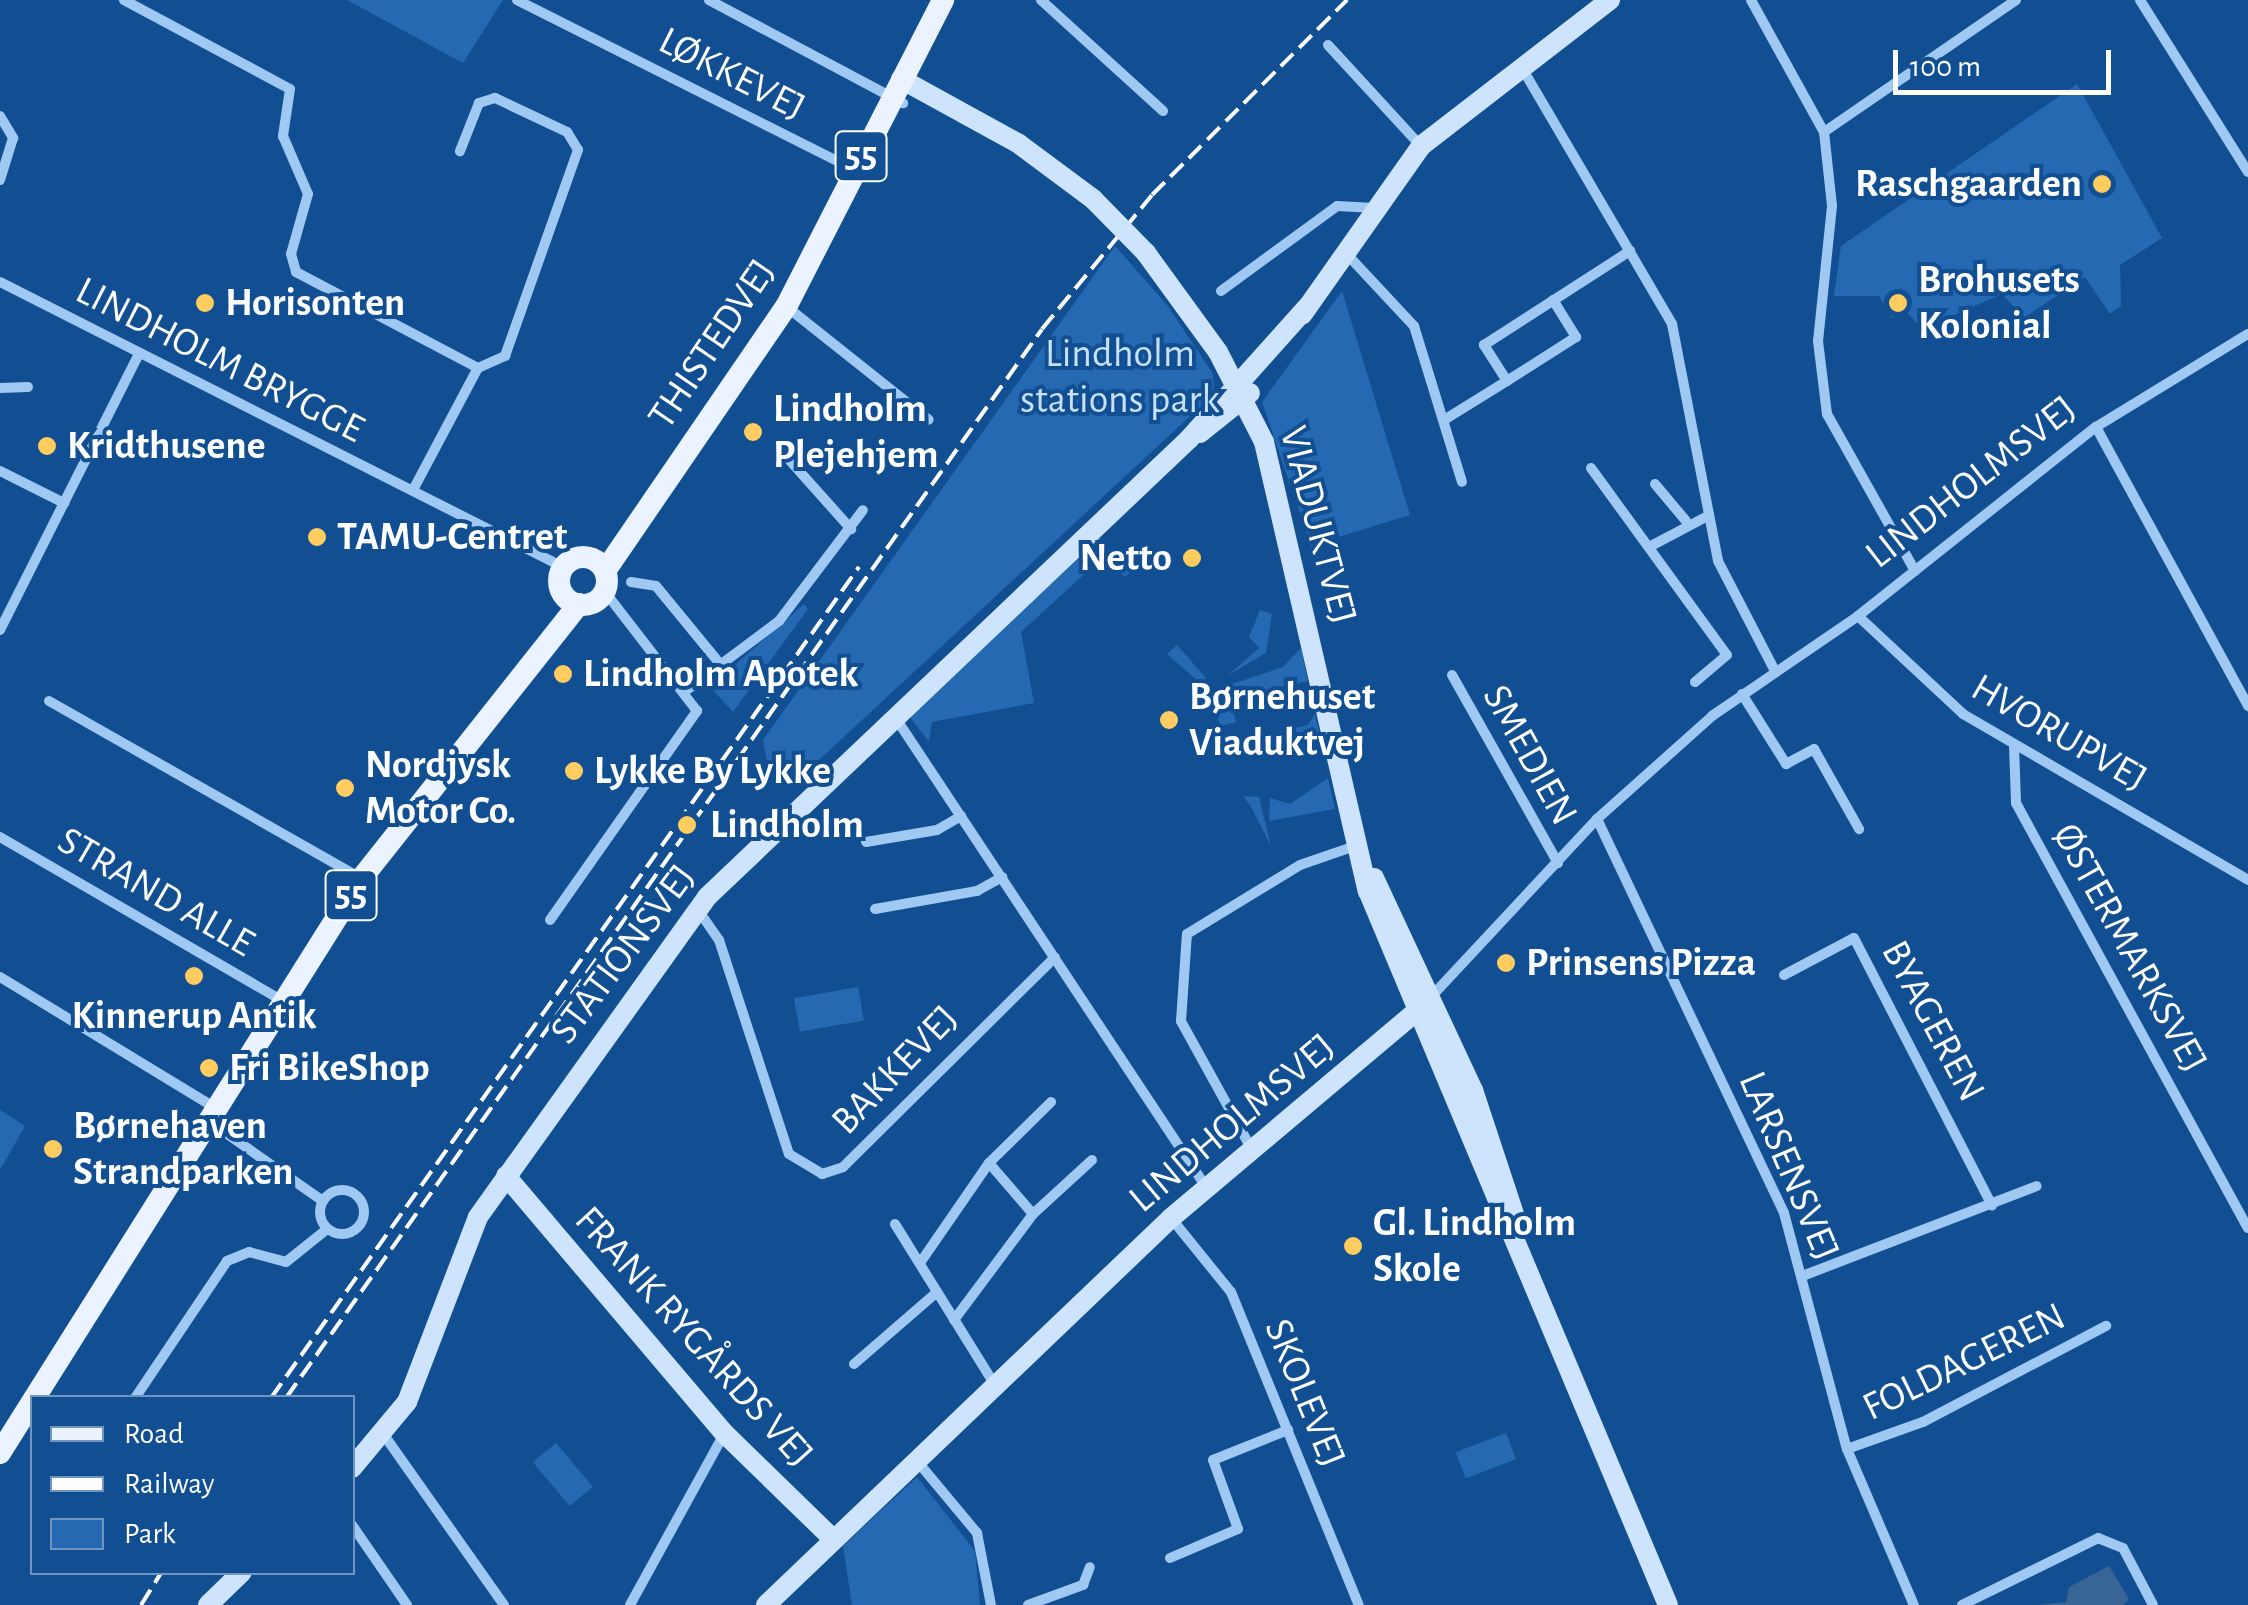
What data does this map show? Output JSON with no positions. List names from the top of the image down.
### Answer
{
  "streets": {
    "main road": ["55", "THISTEDVEJ"],
    "street": [
      "LØKKEVEJ",
      "LINDHOLM BRYGGE",
      "LINDHOLMSVEJ",
      "VIADUKTVEJ",
      "HVORUPVEJ",
      "SMEDIEN",
      "STRAND ALLE",
      "ØSTERMARKSVEJ",
      "STATIONSVEJ",
      "BYAGEREN",
      "BAKKEVEJ",
      "LARSENSVEJ",
      "FRANK RYGÅRDS VEJ",
      "FOLDAGEREN",
      "SKOLEVEJ"
    ]
  },
  "crossings": [
    ["LØKKEVEJ", "THISTEDVEJ"],
    ["55", "THISTEDVEJ"],
    ["55", "LINDHOLM BRYGGE"],
    ["55", "STRAND ALLE"],
    ["THISTEDVEJ", "VIADUKTVEJ"],
    ["LINDHOLMSVEJ", "VIADUKTVEJ"],
    ["LINDHOLMSVEJ", "HVORUPVEJ"],
    ["LINDHOLMSVEJ", "SMEDIEN"],
    ["LINDHOLMSVEJ", "LARSENSVEJ"],
    ["LINDHOLMSVEJ", "FRANK RYGÅRDS VEJ"],
    ["LINDHOLMSVEJ", "SKOLEVEJ"],
    ["VIADUKTVEJ", "STATIONSVEJ"],
    ["HVORUPVEJ", "ØSTERMARKSVEJ"],
    ["STATIONSVEJ", "BAKKEVEJ"],
    ["STATIONSVEJ", "FRANK RYGÅRDS VEJ"],
    ["LARSENSVEJ", "FOLDAGEREN"]
  ],
  "parks": ["Lindholm stations park"],
  "places": [
    "Raschgaarden",
    "Horisonten",
    "Brohusets Kolonial",
    "Lindholm Plejehjem",
    "Kridthusene",
    "TAMU-Centret",
    "Netto",
    "Lindholm Apotek",
    "Børnehuset Viaduktvej",
    "Lykke By Lykke",
    "Nordjysk Motor Co.",
    "Lindholm",
    "Prinsens Pizza",
    "Kinnerup Antik",
    "Fri BikeShop",
    "Børnehaven Strandparken",
    "Gl. Lindholm Skole"
  ],
  "legend": ["Road", "Railway", "Park"],
  "scale_bar": "100 m"
}
